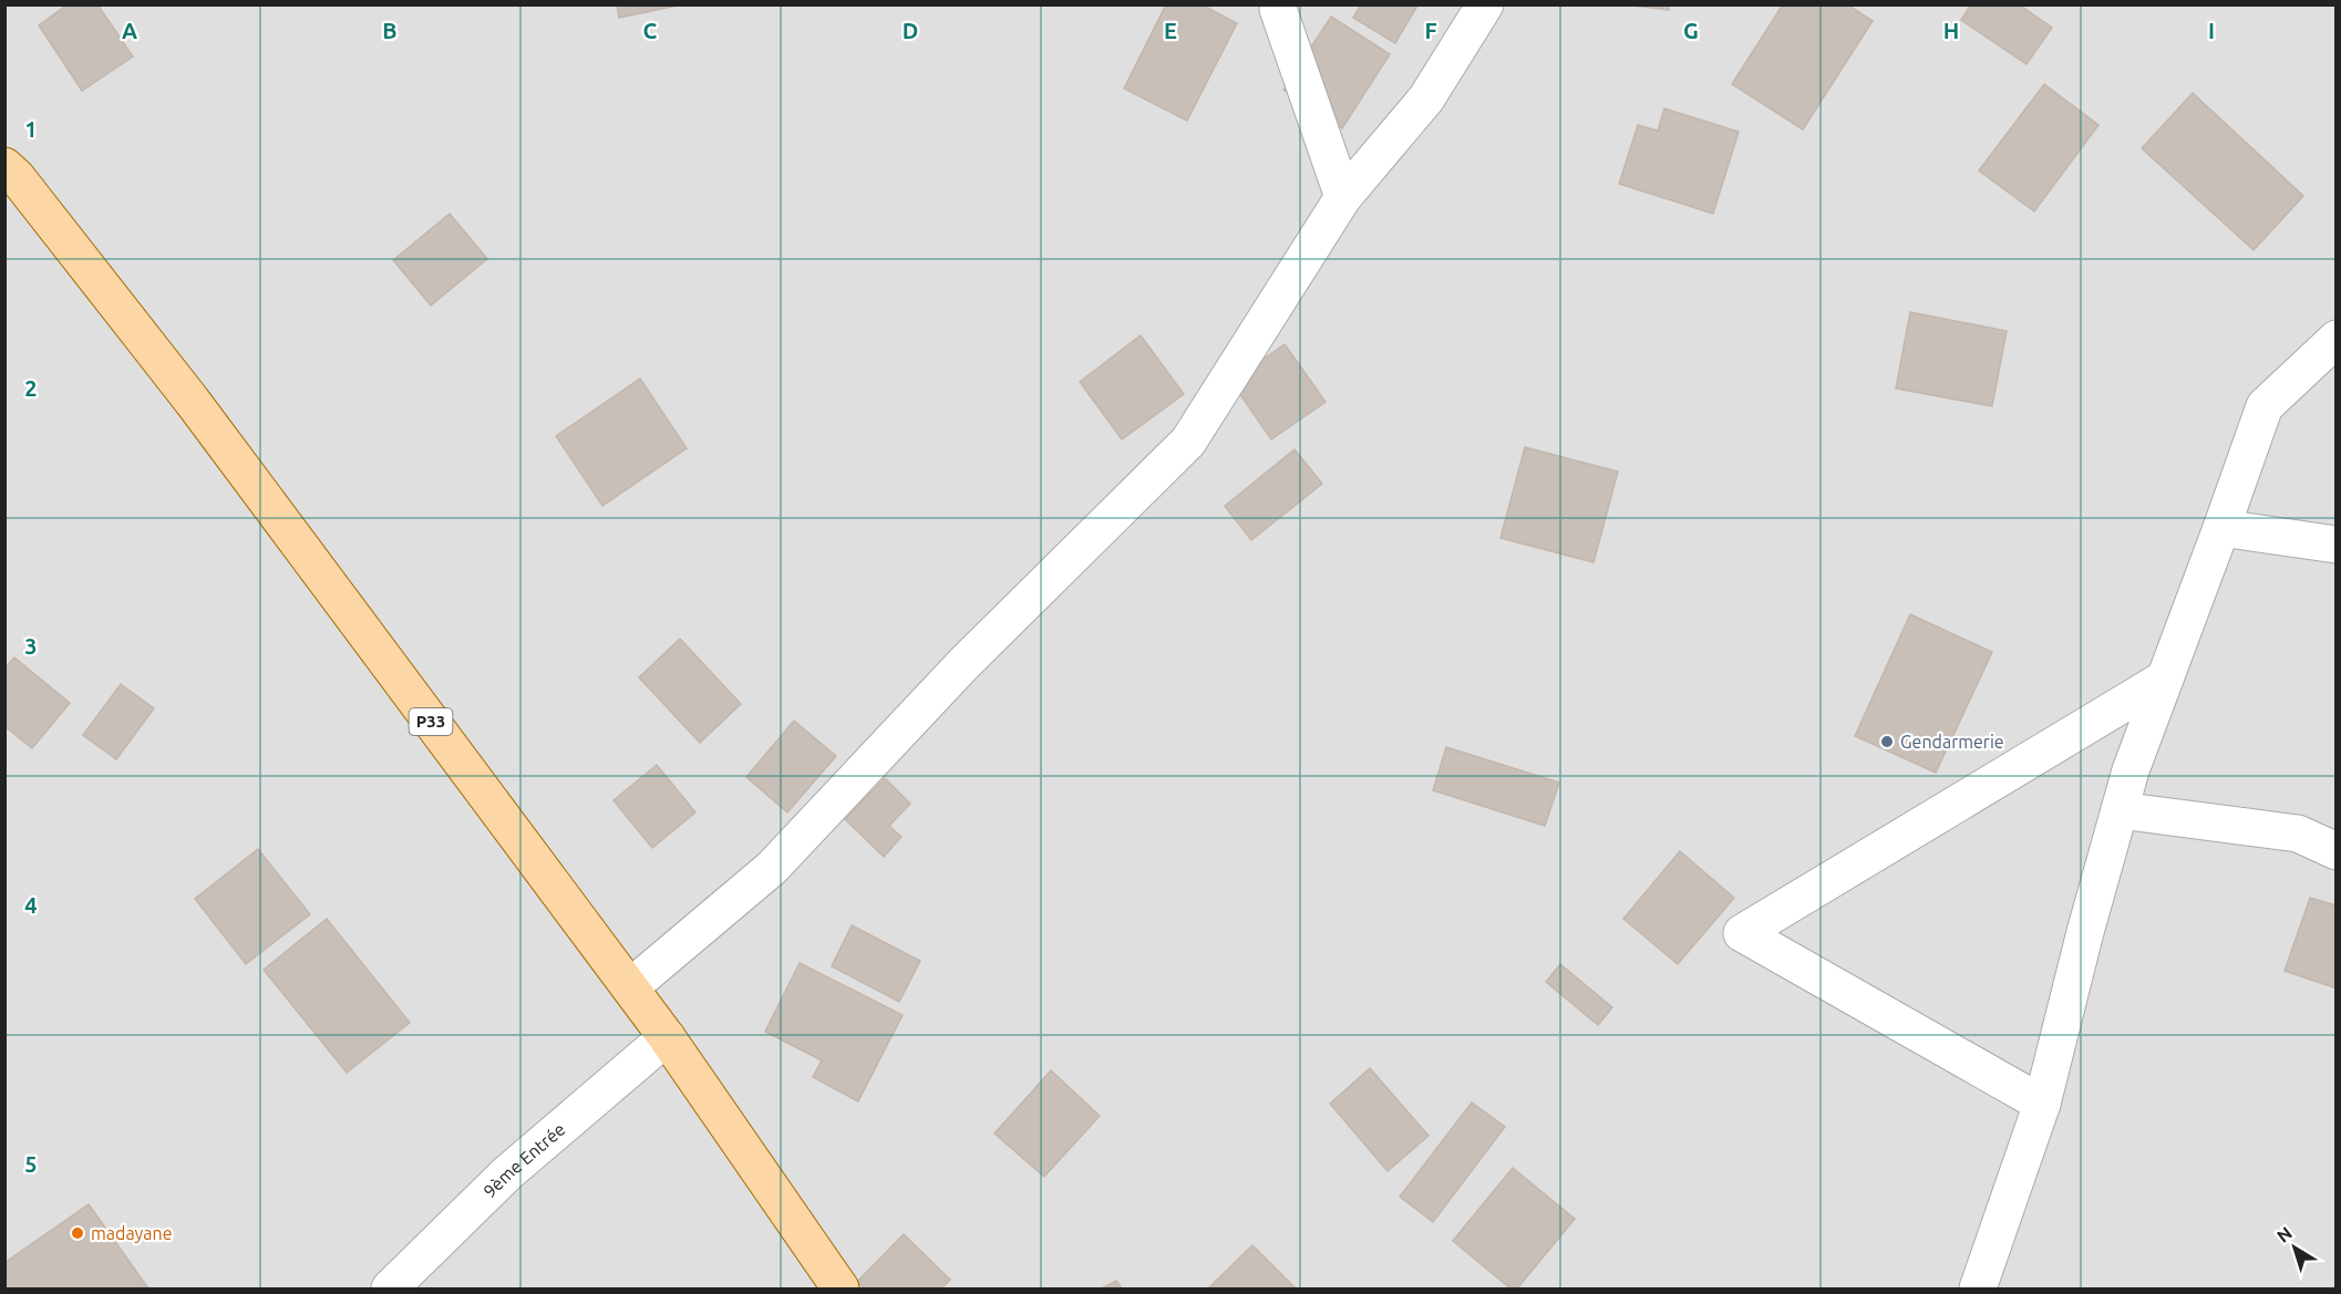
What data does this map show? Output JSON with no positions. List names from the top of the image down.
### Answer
{
  "streets": {
    "main road": ["P33"],
    "street": ["9ème Entrée"]
  },
  "crossings": [
    ["P33", "9ème Entrée"]
  ],
  "places": ["Gendarmerie", "madayane"],
  "north": "top left",
  "grid": {
    "columns": [
      "A",
      "B",
      "C",
      "D",
      "E",
      "F",
      "G",
      "H",
      "I"
    ],
    "rows": [
      "1",
      "2",
      "3",
      "4",
      "5"
    ]
  }
}
